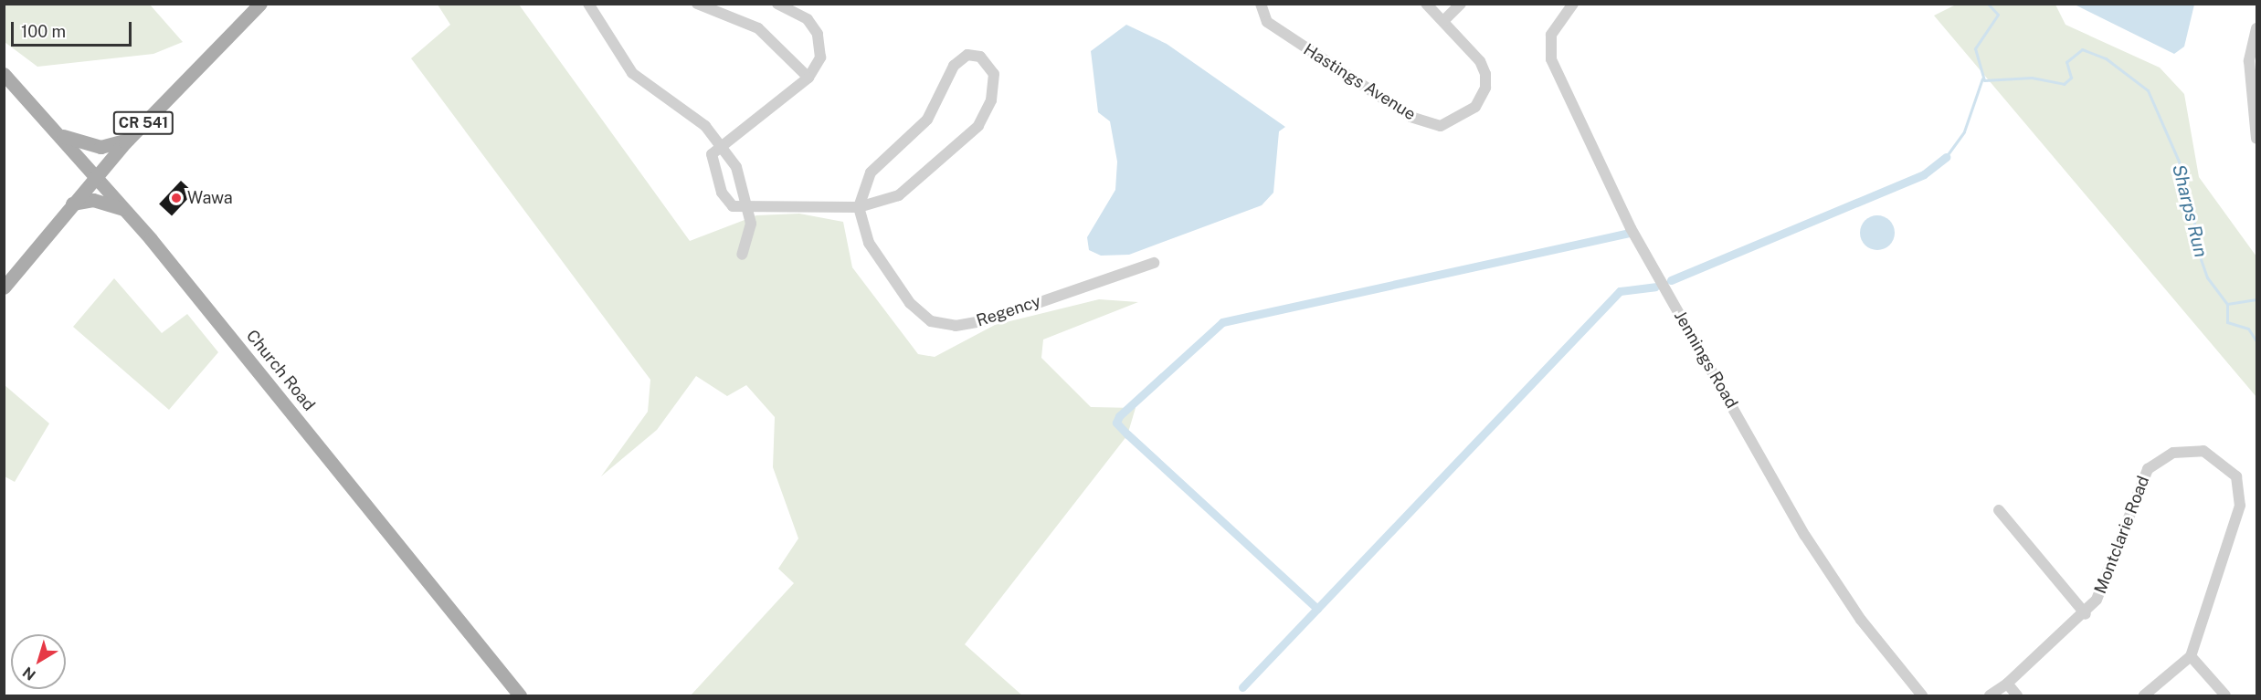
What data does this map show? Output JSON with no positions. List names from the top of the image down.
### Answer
{
  "streets": {
    "main road": ["CR 541", "Church Road"],
    "street": [
      "Hastings Avenue",
      "Regency",
      "Jennings Road",
      "Montclarie Road"
    ]
  },
  "crossings": [
    ["CR 541", "Church Road"]
  ],
  "water": ["Sharps Run"],
  "places": ["Wawa"],
  "scale_bar": "100 m",
  "north": "bottom left"
}
